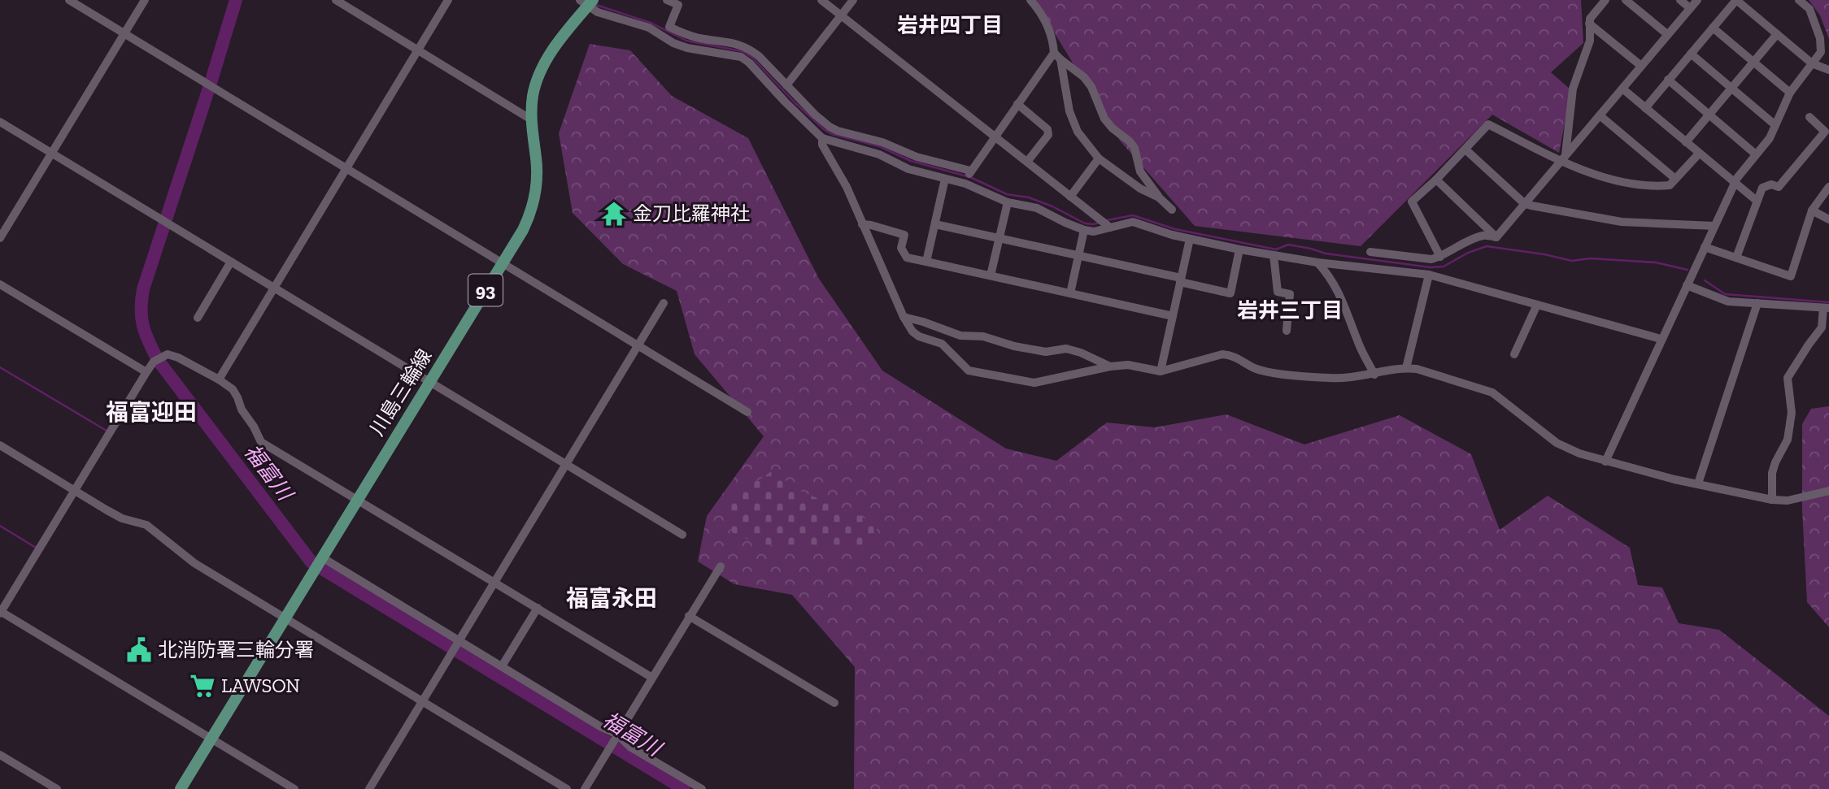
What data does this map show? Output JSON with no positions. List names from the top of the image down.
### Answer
{
  "streets": {
    "main road": ["93", "川島三輪線"]
  },
  "districts": [
    "岩井四丁目",
    "岩井三丁目",
    "福富迎田",
    "福富永田"
  ],
  "water": ["福富川"],
  "places": {
    "temple": ["金刀比羅神社"],
    "public building": ["北消防署三輪分署"],
    "supermarket": ["LAWSON"]
  }
}
